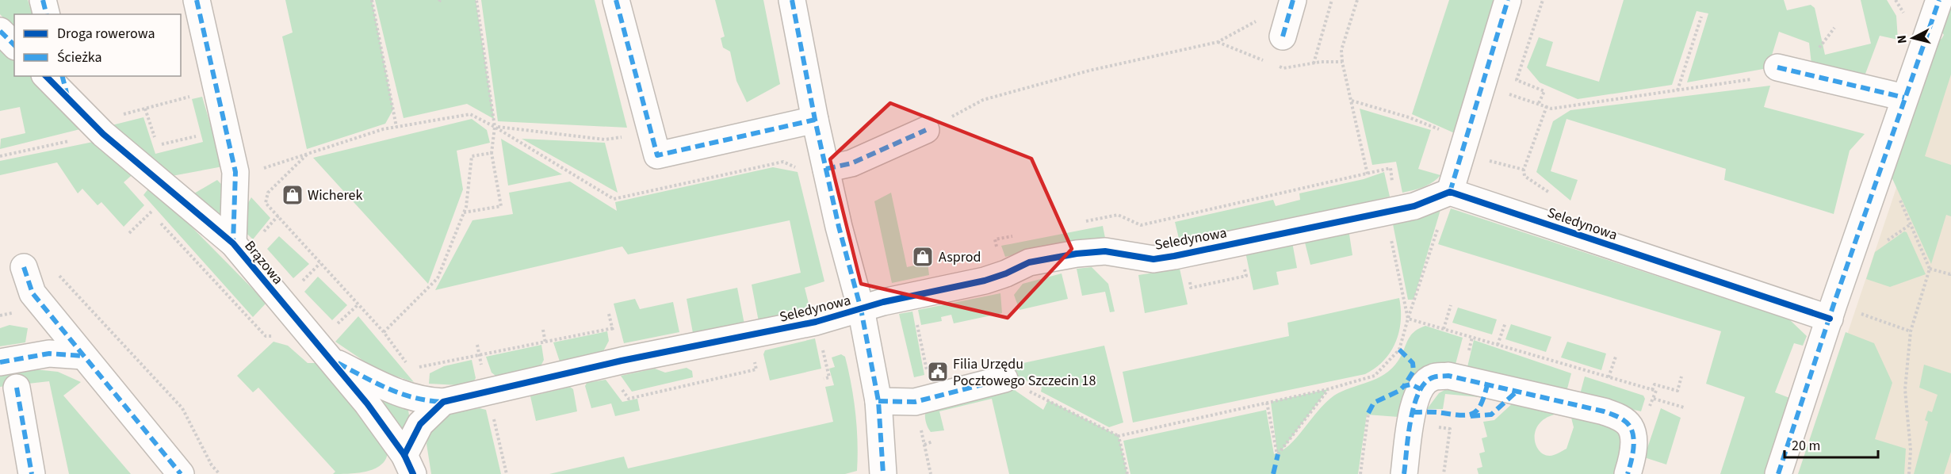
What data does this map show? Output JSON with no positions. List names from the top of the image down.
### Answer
{
  "streets": {
    "street": ["Seledynowa", "Brązowa"]
  },
  "crossings": [
    ["Seledynowa", "Brązowa"]
  ],
  "places": {
    "shop": ["Wicherek", "Asprod"],
    "public building": ["Filia Urzędu Pocztowego Szczecin 18"]
  },
  "legend": ["Droga rowerowa", "Ścieżka"],
  "scale_bar": "20 m",
  "north": "left"
}
